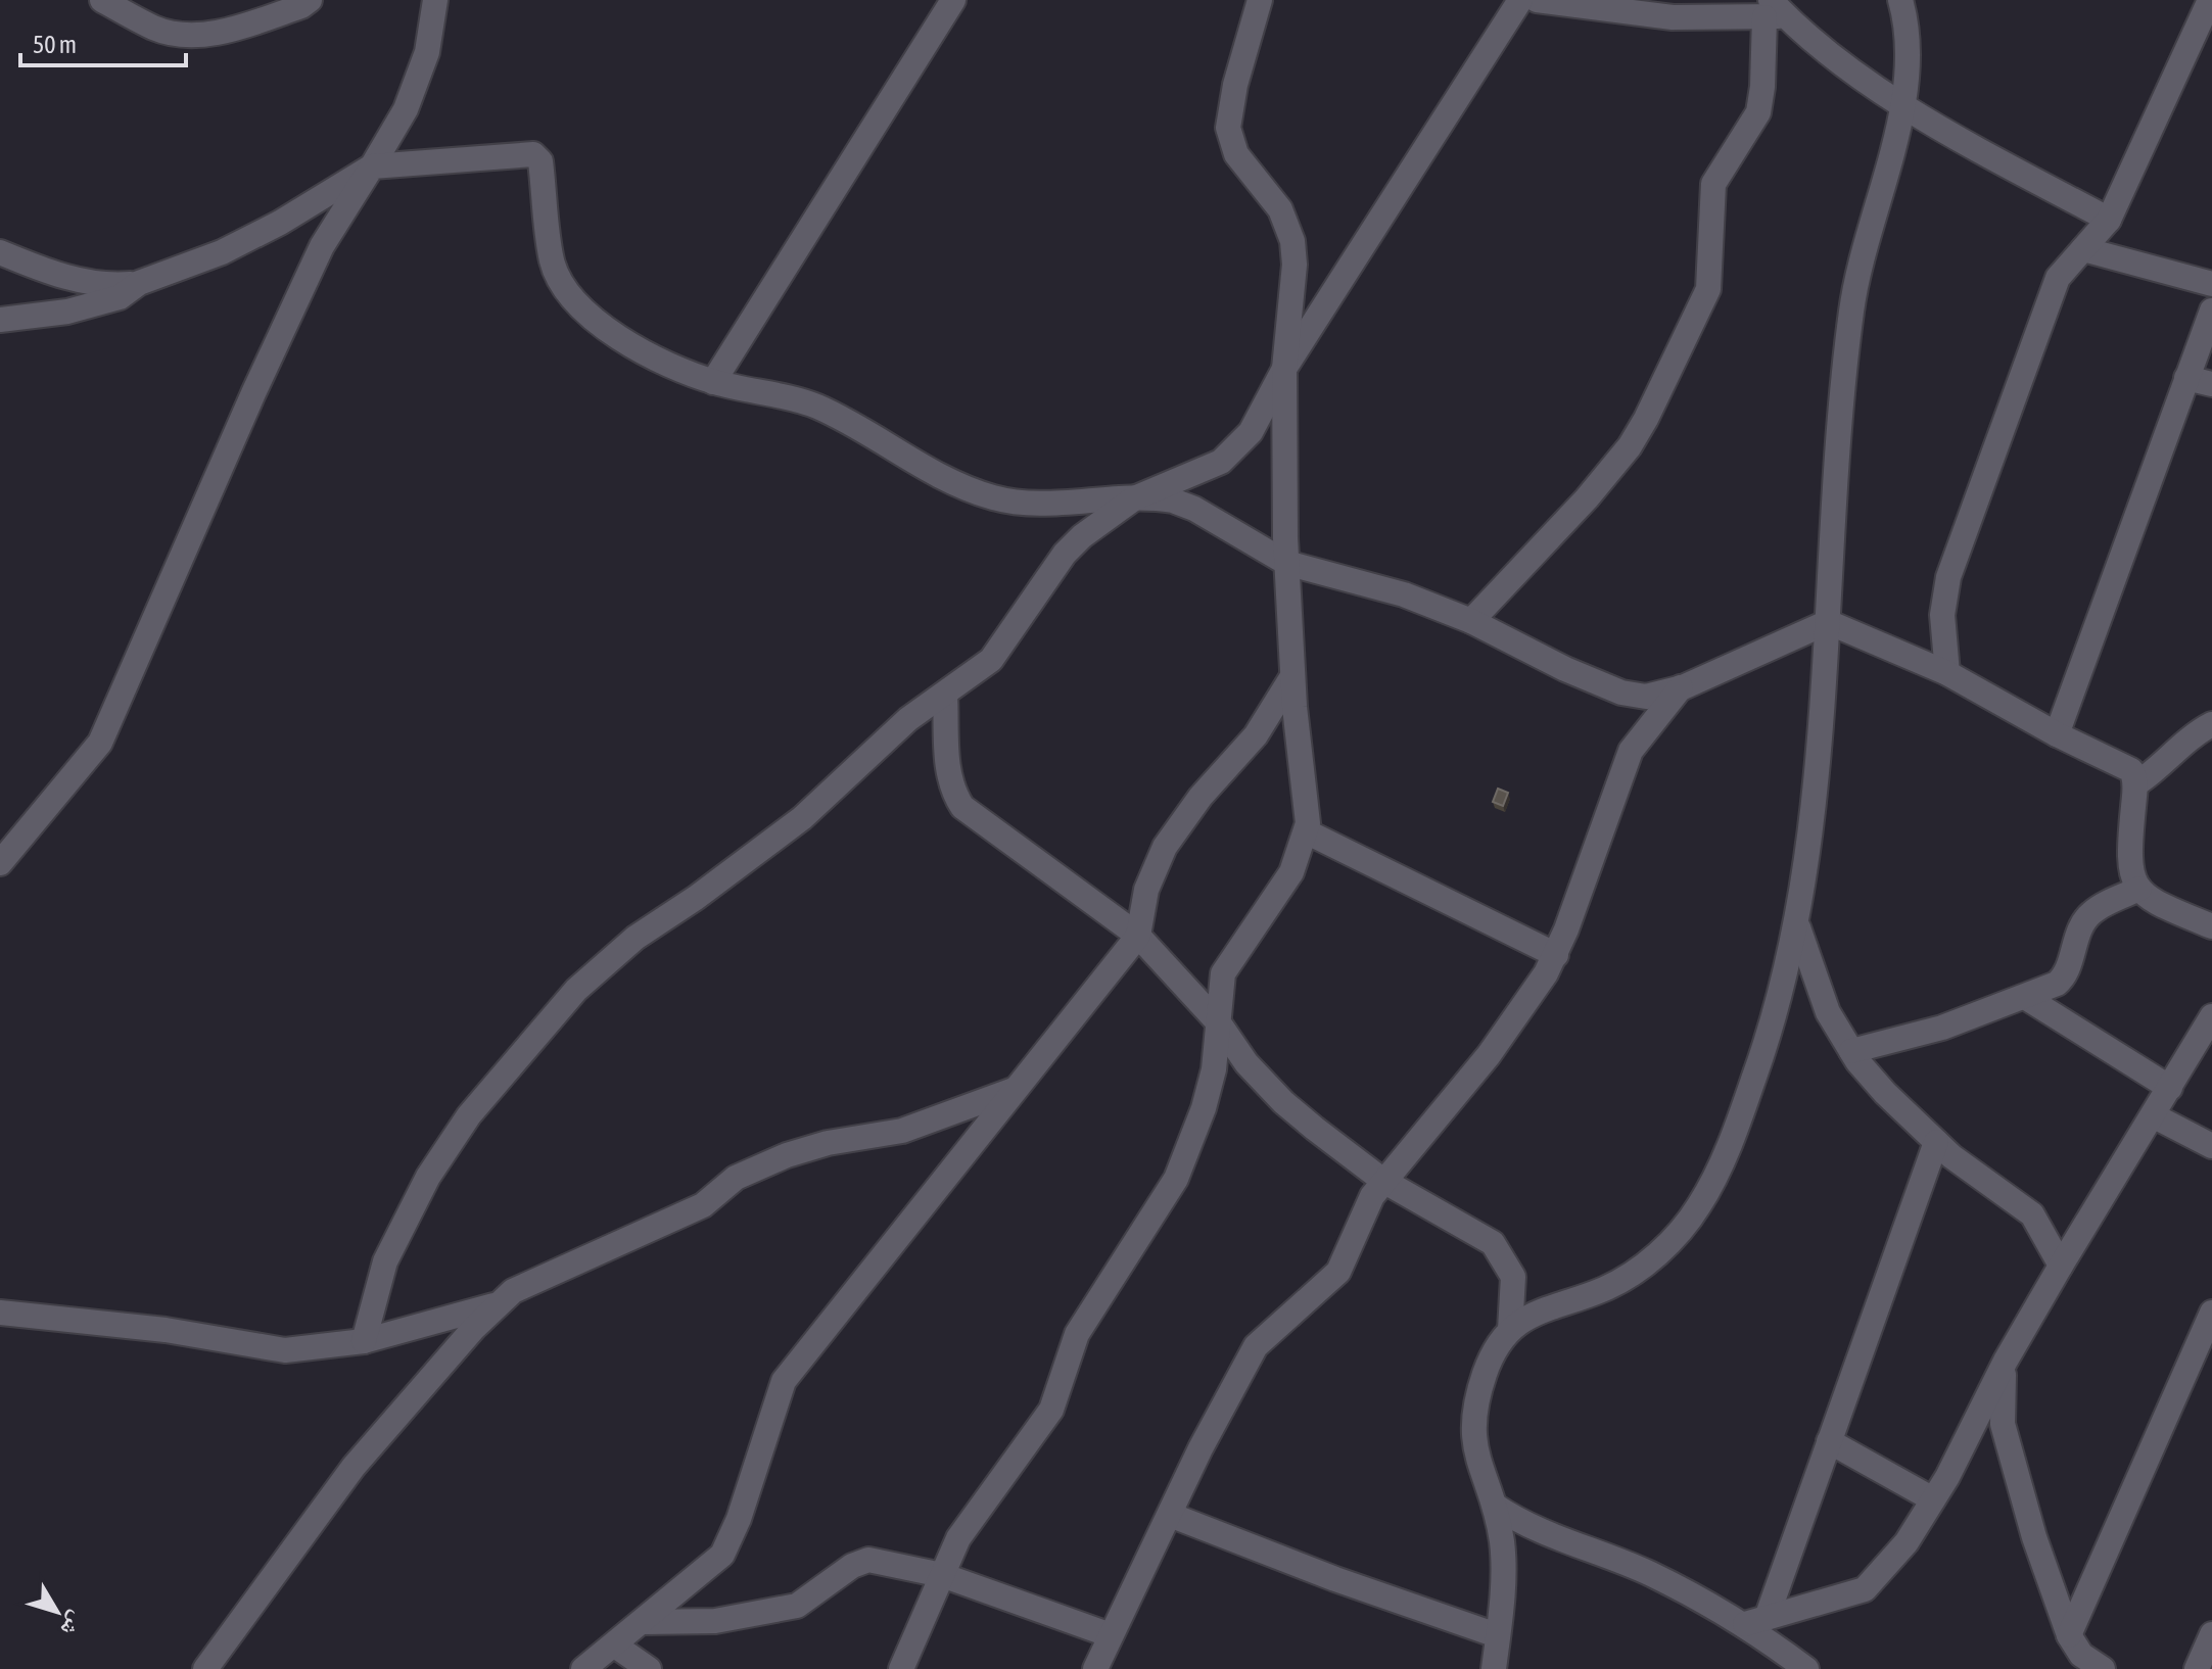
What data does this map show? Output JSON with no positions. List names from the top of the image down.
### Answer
{
  "scale_bar": "50 m",
  "north": "bottom right"
}
